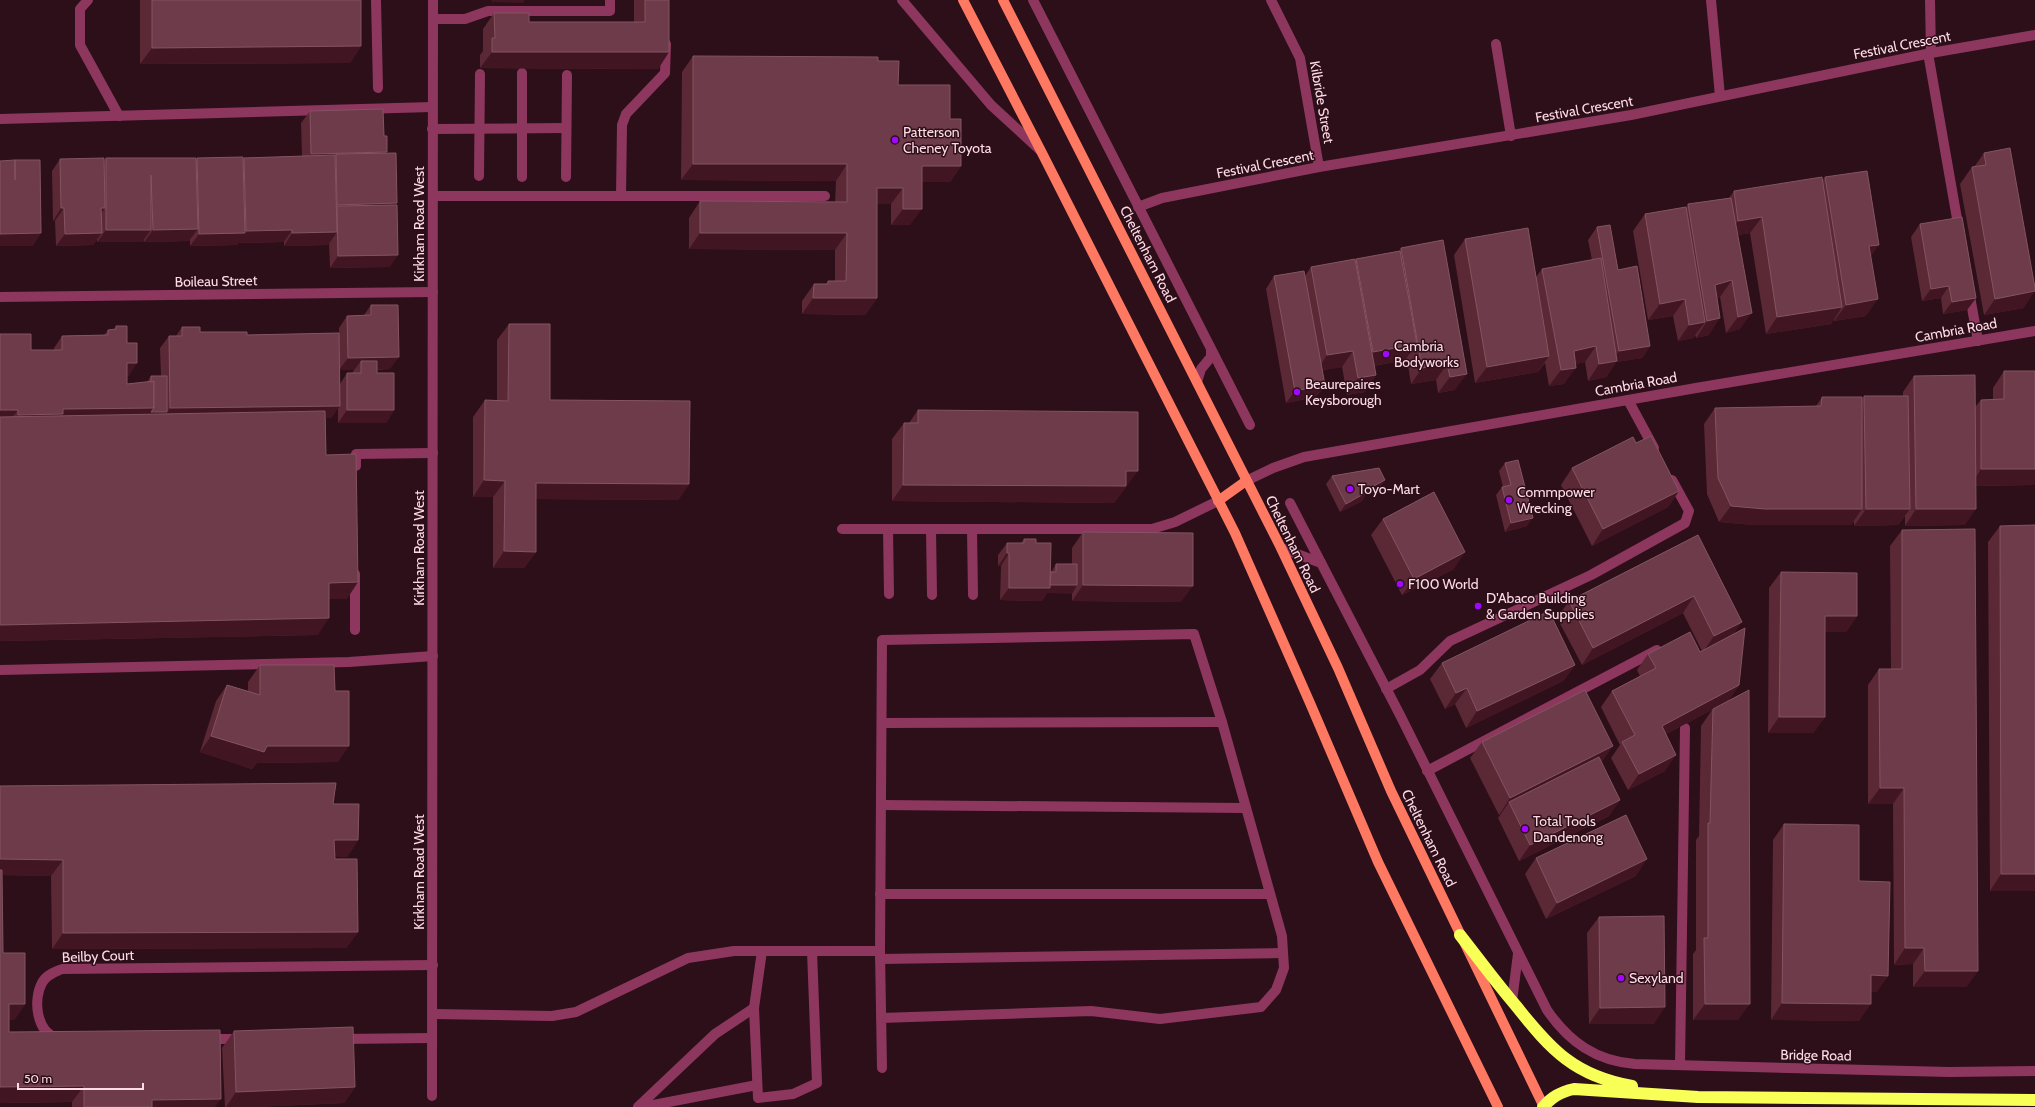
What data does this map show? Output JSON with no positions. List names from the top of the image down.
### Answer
{
  "streets": {
    "main road": ["Cheltenham Road"],
    "street": [
      "Festival Crescent",
      "Kilbride Street",
      "Kirkham Road West",
      "Boileau Street",
      "Cambria Road",
      "Beilby Court",
      "Bridge Road"
    ]
  },
  "crossings": [
    ["Festival Crescent", "Kilbride Street"],
    ["Festival Crescent", "Cheltenham Road"],
    ["Kirkham Road West", "Boileau Street"],
    ["Kirkham Road West", "Beilby Court"],
    ["Cheltenham Road", "Cambria Road"],
    ["Cheltenham Road", "Bridge Road"]
  ],
  "places": [
    "Patterson Cheney Toyota",
    "Cambria Bodyworks",
    "Beaurepaires Keysborough",
    "Toyo-Mart",
    "Commpower Wrecking",
    "F100 World",
    "D'Abaco Building & Garden Supplies",
    "Total Tools Dandenong",
    "Sexyland"
  ],
  "scale_bar": "50 m"
}
